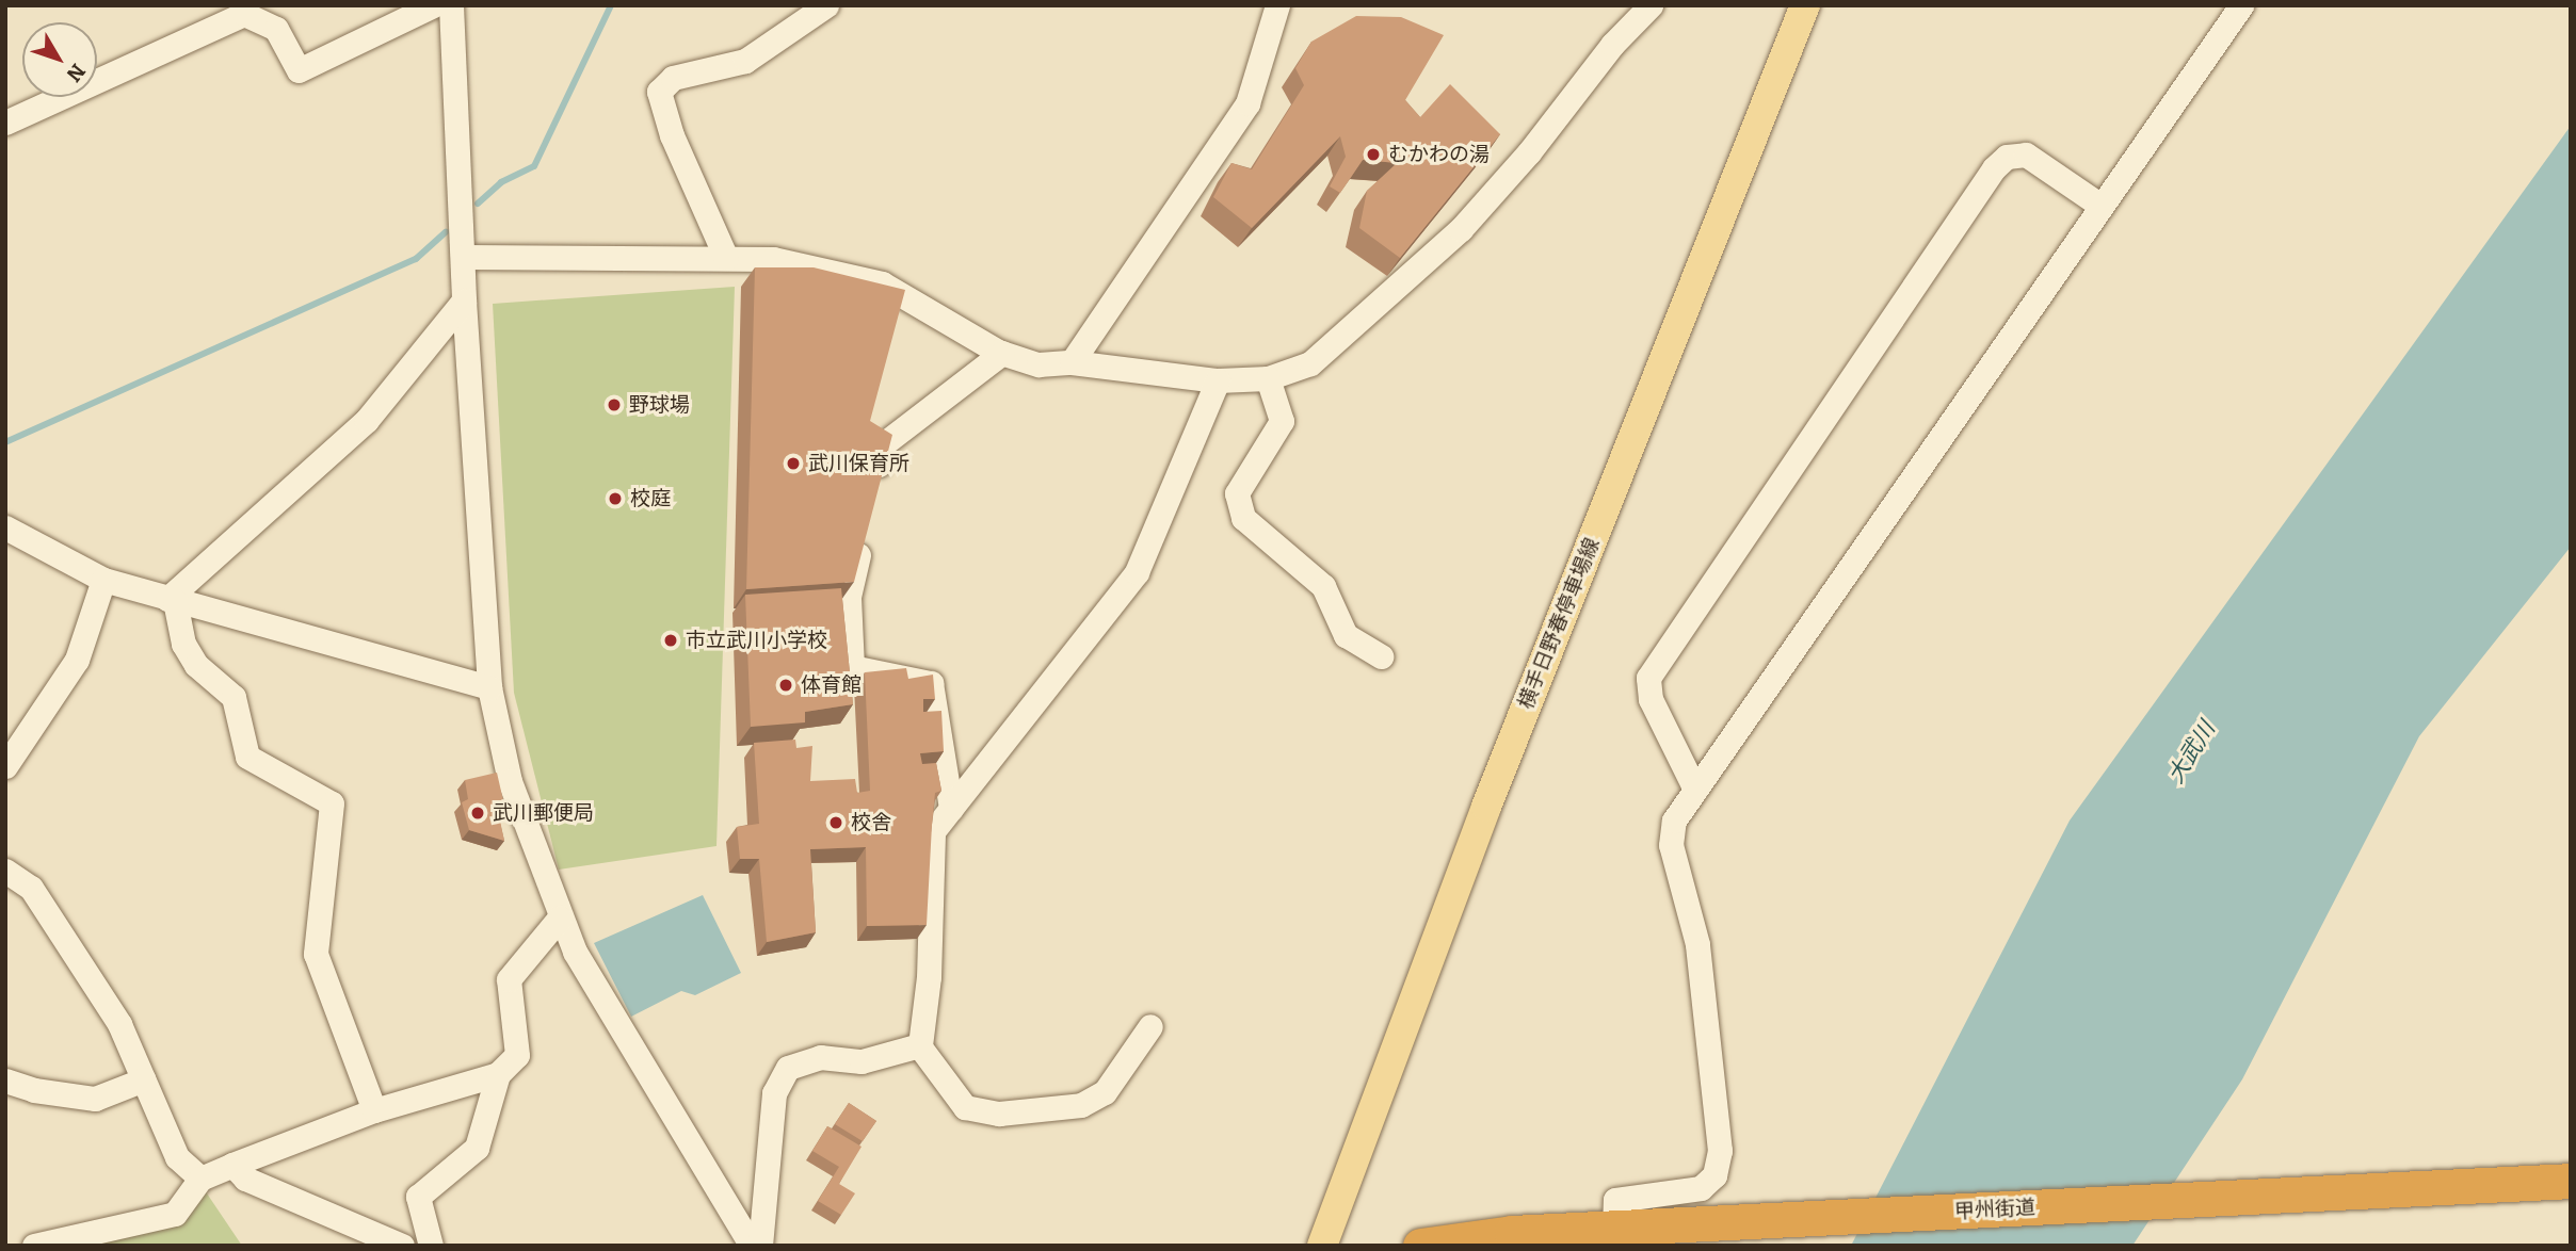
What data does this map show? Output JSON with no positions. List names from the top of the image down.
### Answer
{
  "streets": {
    "highway": ["甲州街道"],
    "main road": ["横手日野春停車場線"]
  },
  "water": ["大武川"],
  "places": [
    "むかわの湯",
    "野球場",
    "武川保育所",
    "校庭",
    "市立武川小学校",
    "体育館",
    "武川郵便局",
    "校舎"
  ],
  "north": "bottom right"
}
